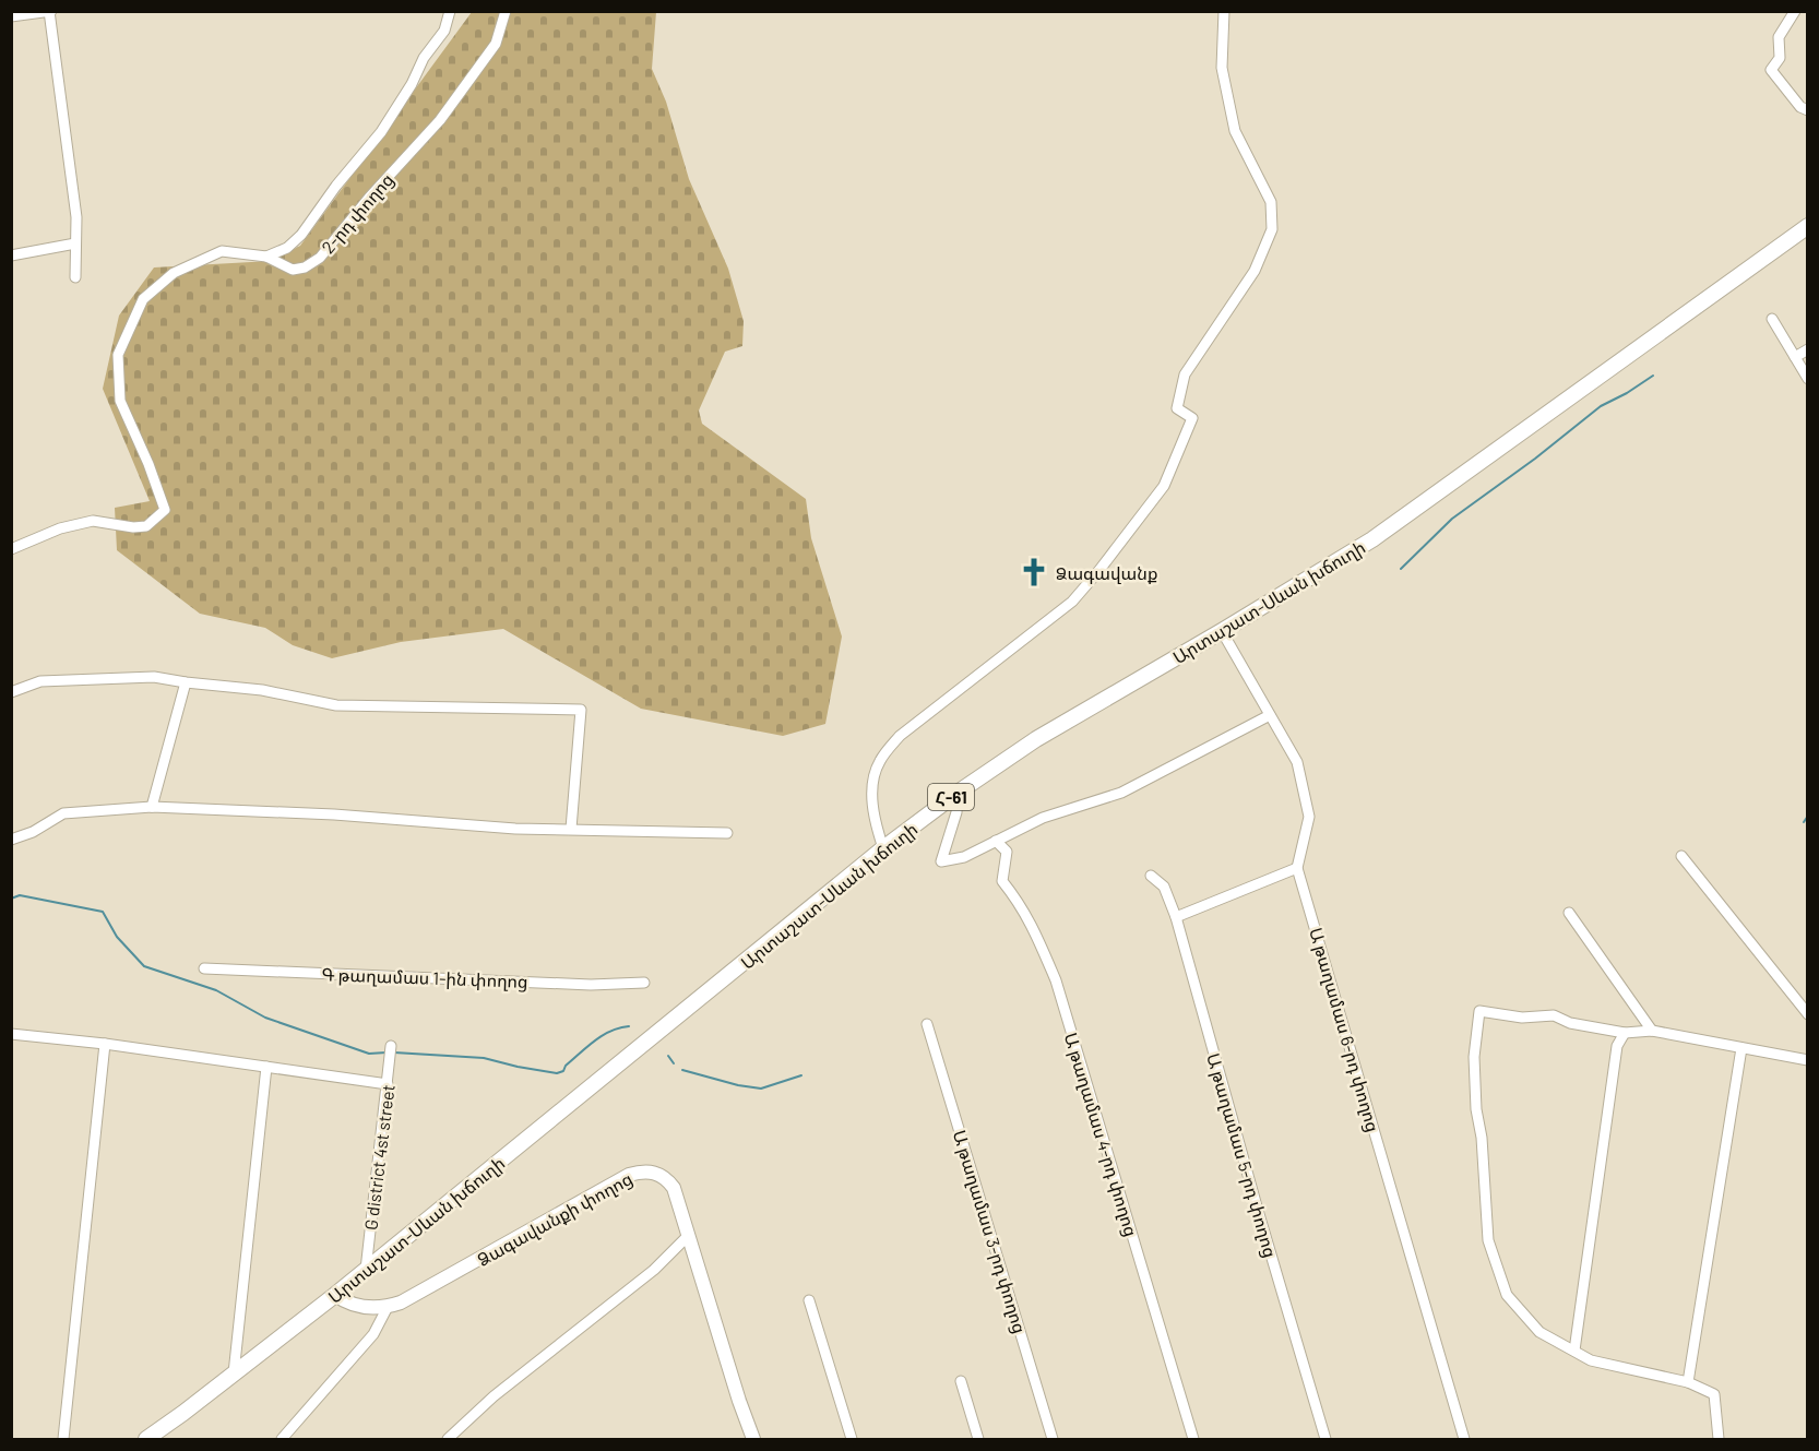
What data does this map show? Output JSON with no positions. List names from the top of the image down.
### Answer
{
  "streets": {
    "main road": ["Արտաշատ-Սևան խճուղի", "Հ-61"],
    "street": [
      "2-րդ փողոց",
      "Գ թաղամաս 1-ին փողոց",
      "Ա թաղամաս 6-րդ փողոց",
      "Ա թաղամաս 4-րդ փողոց",
      "Ա թաղամաս 5-րդ փողոց",
      "G district 4st street",
      "Ձագավանքի փողոց",
      "Ա թաղամաս 3-րդ փողոց"
    ]
  },
  "crossings": [
    ["Արտաշատ-Սևան խճուղի", "Ա թաղամաս 6-րդ փողոց"],
    ["Արտաշատ-Սևան խճուղի", "G district 4st street"],
    ["Արտաշատ-Սևան խճուղի", "Ձագավանքի փողոց"]
  ],
  "places": {
    "church": ["Ձագավանք"]
  }
}
